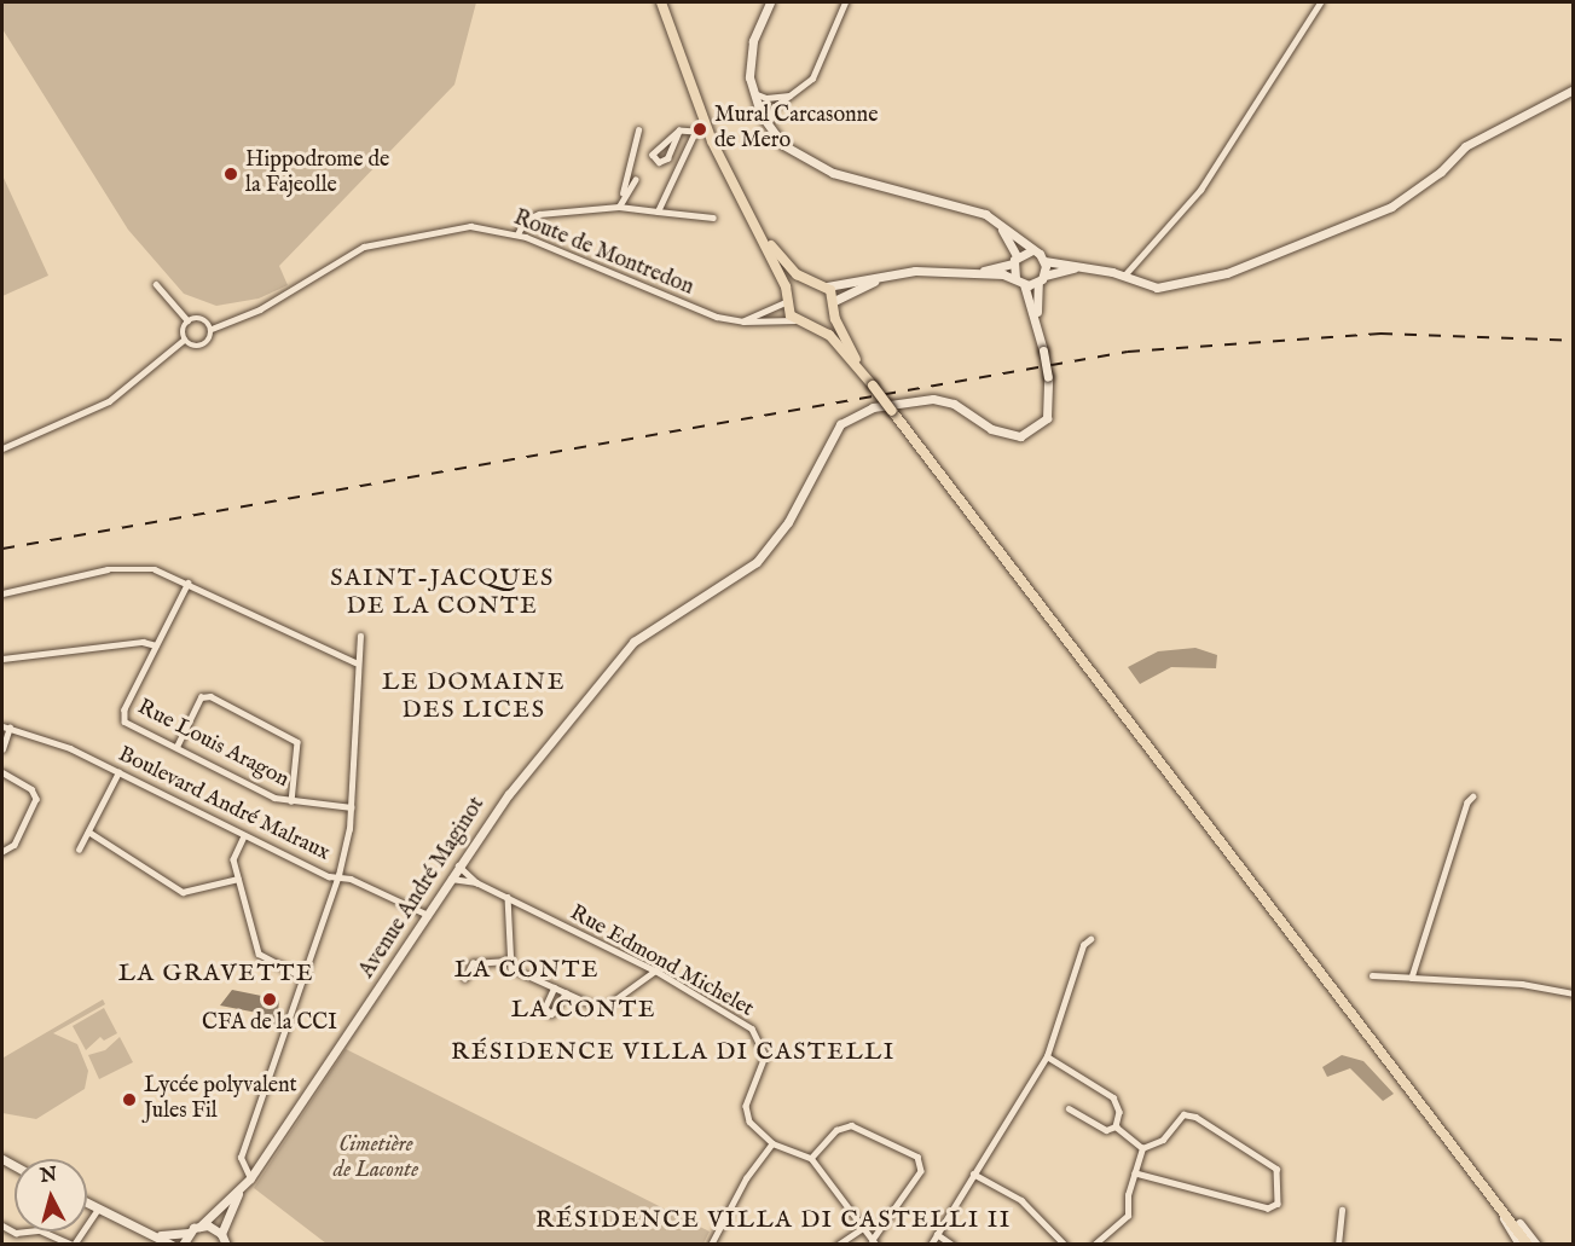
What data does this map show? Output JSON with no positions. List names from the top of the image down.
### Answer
{
  "streets": {
    "street": [
      "Route de Montredon",
      "Rue Louis Aragon",
      "Boulevard André Malraux",
      "Avenue André Maginot",
      "Rue Edmond Michelet"
    ]
  },
  "crossings": [
    ["Boulevard André Malraux", "Avenue André Maginot"],
    ["Avenue André Maginot", "Rue Edmond Michelet"]
  ],
  "districts": [
    "SAINT-JACQUES DE LA CONTE",
    "LE DOMAINE DES LICES",
    "LA CONTE",
    "LA GRAVETTE",
    "LA CONTE",
    "RÉSIDENCE VILLA DI CASTELLI",
    "RÉSIDENCE VILLA DI CASTELLI II"
  ],
  "parks": ["Cimetière de Laconte"],
  "places": [
    "Mural Carcasonne de Mero",
    "Hippodrome de la Fajeolle",
    "CFA de la CCI",
    "Lycée polyvalent Jules Fil"
  ],
  "north": "top"
}
